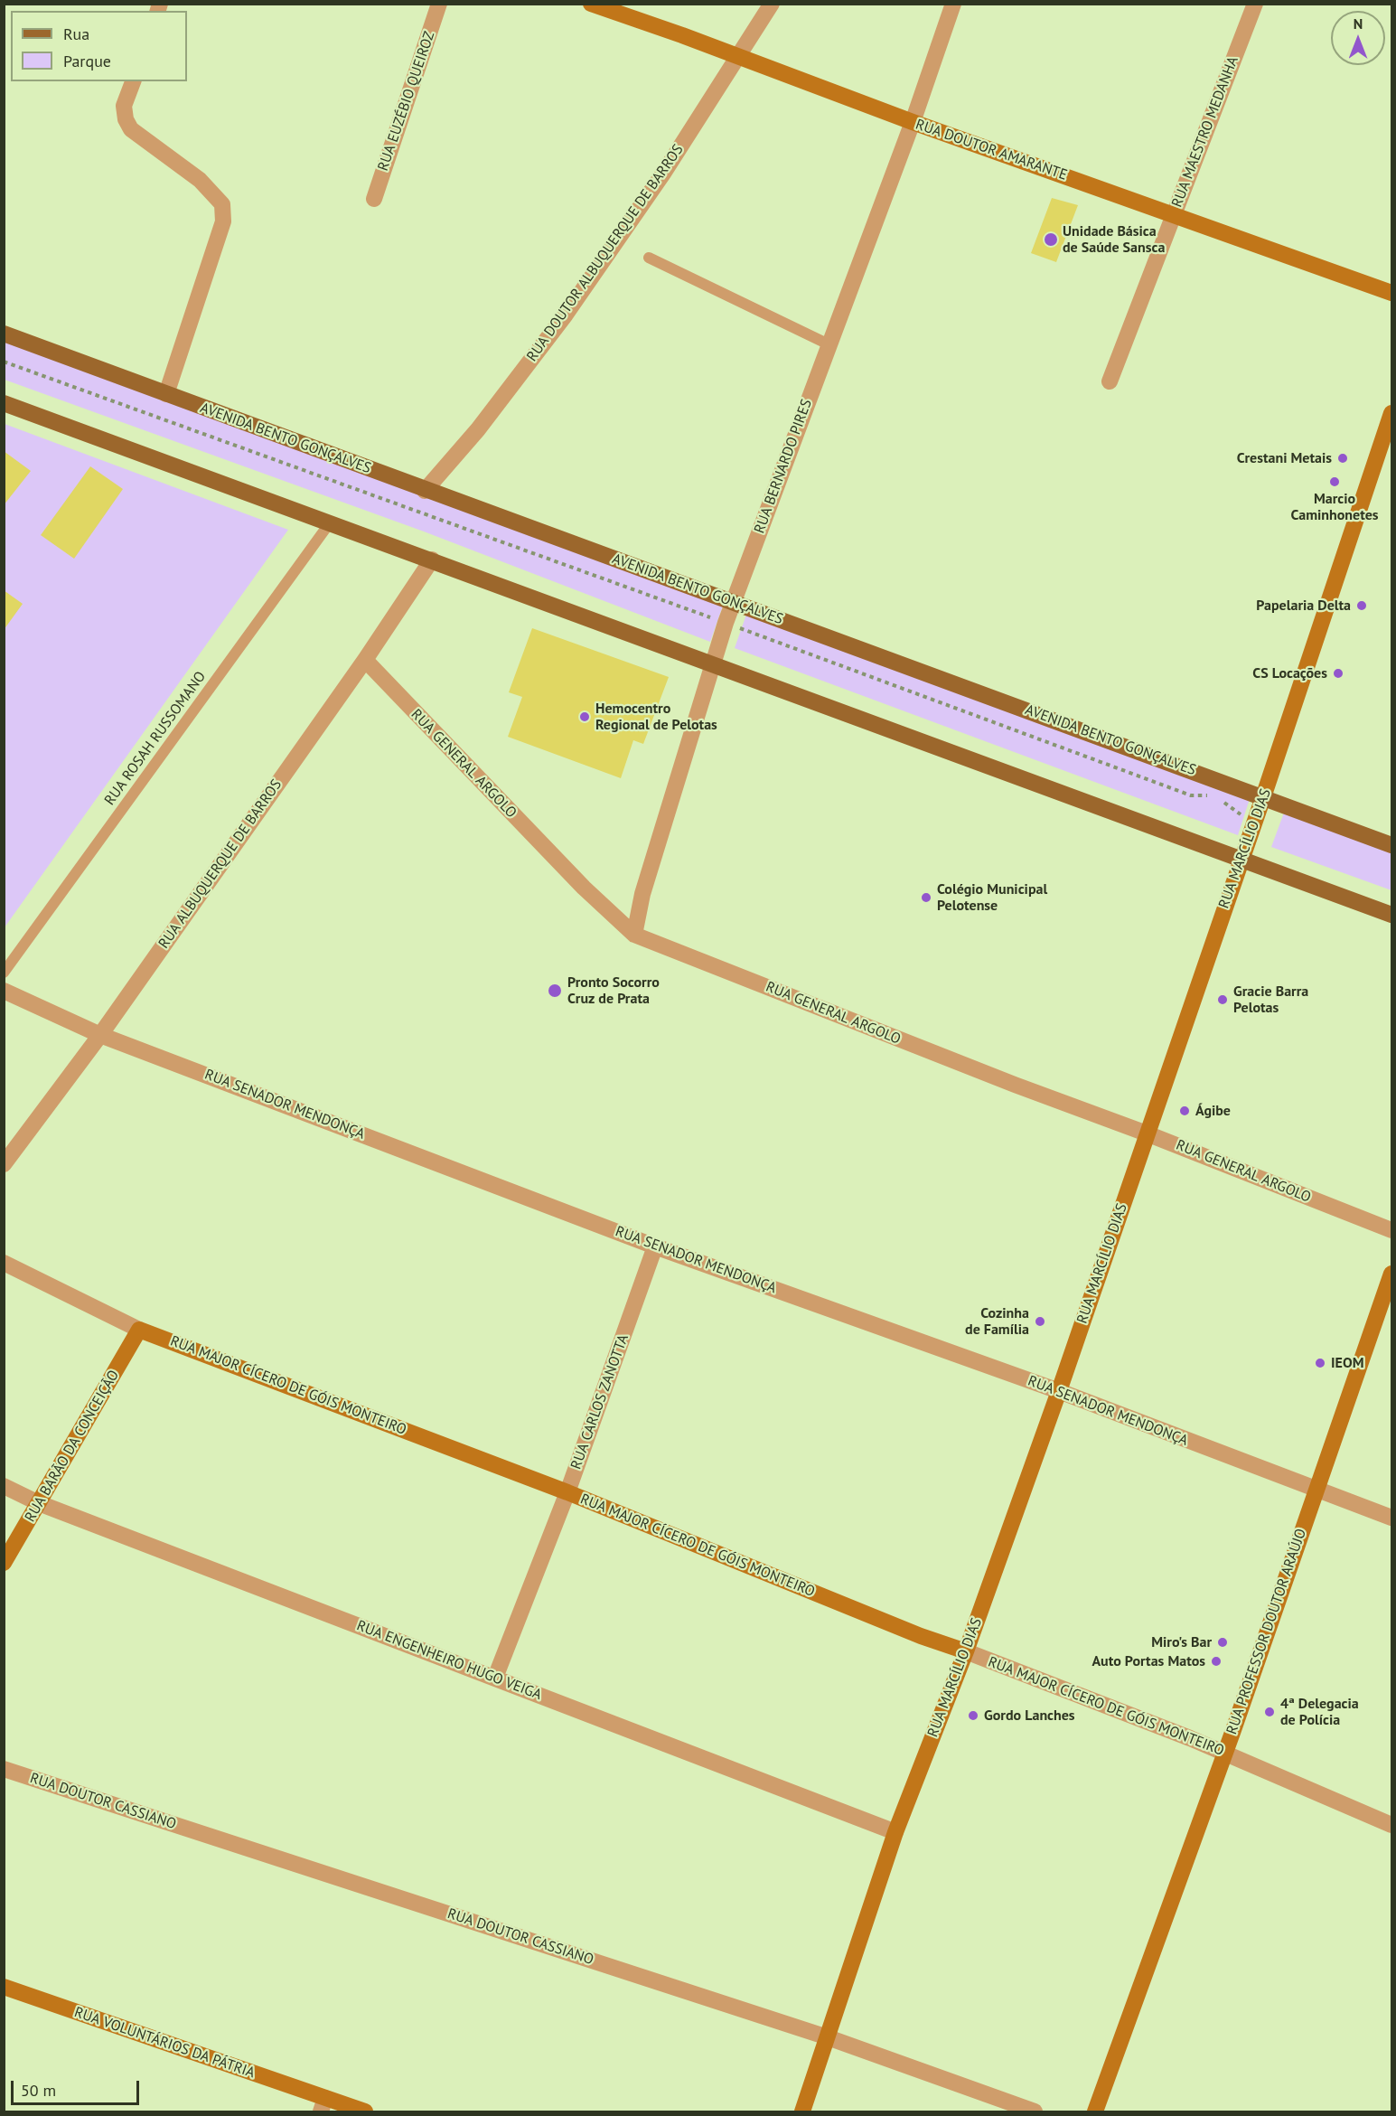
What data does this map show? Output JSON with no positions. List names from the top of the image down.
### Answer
{
  "streets": {
    "main road": ["AVENIDA BENTO GONÇALVES"],
    "street": [
      "RUA EUZÉBIO QUEIROZ",
      "RUA MAESTRO MEDANHA",
      "RUA DOUTOR AMARANTE",
      "RUA DOUTOR ALBUQUERQUE DE BARROS",
      "RUA BERNARDO PIRES",
      "RUA GENERAL ARGOLO",
      "RUA MARCÍLIO DIAS",
      "RUA ALBUQUERQUE DE BARROS",
      "RUA SENADOR MENDONÇA",
      "RUA MAJOR CÍCERO DE GÓIS MONTEIRO",
      "RUA CARLOS ZANOTTA",
      "RUA BARÃO DA CONCEIÇÃO",
      "RUA PROFESSOR DOUTOR ARAÚJO",
      "RUA ENGENHEIRO HUGO VEIGA",
      "RUA DOUTOR CASSIANO",
      "RUA VOLUNTÁRIOS DA PÁTRIA"
    ],
    "lane": ["RUA ROSAH RUSSOMANO"]
  },
  "crossings": [
    ["RUA MAESTRO MEDANHA", "RUA DOUTOR AMARANTE"],
    ["RUA DOUTOR AMARANTE", "RUA DOUTOR ALBUQUERQUE DE BARROS"],
    ["RUA DOUTOR AMARANTE", "RUA BERNARDO PIRES"],
    ["RUA DOUTOR ALBUQUERQUE DE BARROS", "AVENIDA BENTO GONÇALVES"],
    ["AVENIDA BENTO GONÇALVES", "RUA BERNARDO PIRES"],
    ["AVENIDA BENTO GONÇALVES", "RUA MARCÍLIO DIAS"],
    ["RUA BERNARDO PIRES", "RUA GENERAL ARGOLO"],
    ["RUA GENERAL ARGOLO", "RUA MARCÍLIO DIAS"],
    ["RUA GENERAL ARGOLO", "RUA ALBUQUERQUE DE BARROS"],
    ["RUA MARCÍLIO DIAS", "RUA SENADOR MENDONÇA"],
    ["RUA MARCÍLIO DIAS", "RUA MAJOR CÍCERO DE GÓIS MONTEIRO"],
    ["RUA MARCÍLIO DIAS", "RUA ENGENHEIRO HUGO VEIGA"],
    ["RUA MARCÍLIO DIAS", "RUA DOUTOR CASSIANO"],
    ["RUA ALBUQUERQUE DE BARROS", "RUA SENADOR MENDONÇA"],
    ["RUA SENADOR MENDONÇA", "RUA CARLOS ZANOTTA"],
    ["RUA SENADOR MENDONÇA", "RUA PROFESSOR DOUTOR ARAÚJO"],
    ["RUA MAJOR CÍCERO DE GÓIS MONTEIRO", "RUA CARLOS ZANOTTA"],
    ["RUA MAJOR CÍCERO DE GÓIS MONTEIRO", "RUA BARÃO DA CONCEIÇÃO"],
    ["RUA MAJOR CÍCERO DE GÓIS MONTEIRO", "RUA PROFESSOR DOUTOR ARAÚJO"],
    ["RUA CARLOS ZANOTTA", "RUA ENGENHEIRO HUGO VEIGA"],
    ["RUA BARÃO DA CONCEIÇÃO", "RUA ENGENHEIRO HUGO VEIGA"]
  ],
  "places": [
    "Unidade Básica de Saúde Sansca",
    "Crestani Metais",
    "Marcio Caminhonetes",
    "Papelaria Delta",
    "CS Locações",
    "Hemocentro Regional de Pelotas",
    "Colégio Municipal Pelotense",
    "Pronto Socorro Cruz de Prata",
    "Gracie Barra Pelotas",
    "Ágibe",
    "Cozinha de Família",
    "IEOM",
    "Miro's Bar",
    "Auto Portas Matos",
    "4ª Delegacia de Polícia",
    "Gordo Lanches"
  ],
  "legend": ["Rua", "Parque"],
  "scale_bar": "50 m",
  "north": "top"
}
